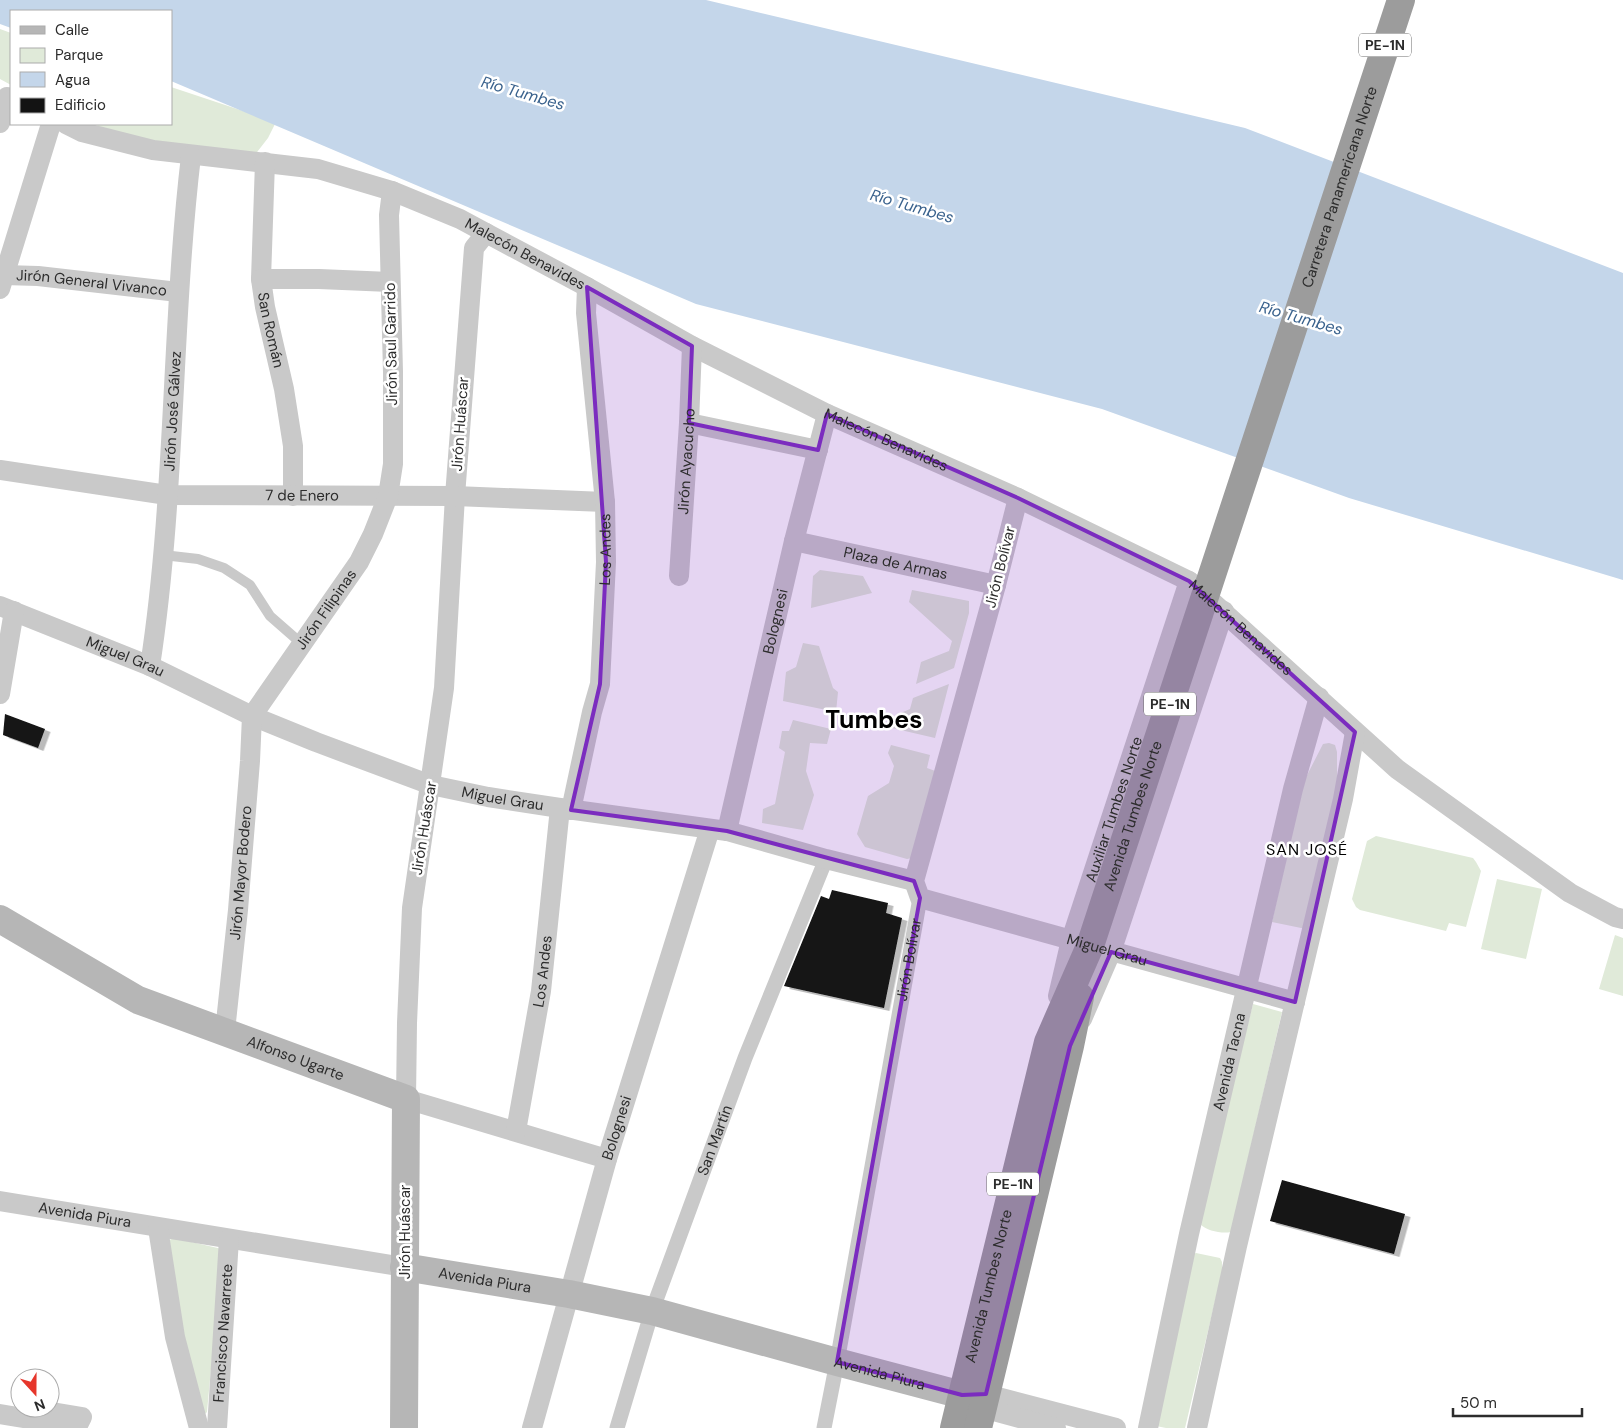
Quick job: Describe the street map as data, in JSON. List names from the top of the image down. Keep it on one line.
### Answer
{"streets":{"highway":["PE-1N","Carretera Panamericana Norte","Avenida Tumbes Norte"],"main road":["Jirón Huáscar","Alfonso Ugarte","Avenida Piura"],"street":["Malecón Benavides","Jirón General Vivanco","San Román","Jirón Saul Garrido","Jirón José Gálvez","Jirón Ayacucho","7 de Enero","Los Andes","Plaza de Armas","Jirón Bolívar","Jirón Filipinas","Bolognesi","Miguel Grau","Auxiliar Tumbes Norte","Jirón Mayor Bodero","Avenida Tacna","San Martín","Francisco Navarrete"]},"crossings":[["Carretera Panamericana Norte","Avenida Tumbes Norte"],["Malecón Benavides","San Román"],["Malecón Benavides","Jirón Saul Garrido"],["Malecón Benavides","Jirón José Gálvez"],["Malecón Benavides","Jirón Huáscar"],["Malecón Benavides","Jirón Ayacucho"],["Malecón Benavides","Los Andes"],["Malecón Benavides","Jirón Bolívar"],["Malecón Benavides","Bolognesi"],["Malecón Benavides","Auxiliar Tumbes Norte"],["Malecón Benavides","Avenida Tacna"],["Jirón General Vivanco","Jirón José Gálvez"],["San Román","7 de Enero"],["Jirón Saul Garrido","7 de Enero"],["Jirón Saul Garrido","Jirón Filipinas"],["Jirón José Gálvez","7 de Enero"],["Jirón José Gálvez","Miguel Grau"],["Jirón Huáscar","7 de Enero"],["Jirón Huáscar","Miguel Grau"],["Jirón Huáscar","Alfonso Ugarte"],["Jirón Huáscar","Avenida Piura"],["7 de Enero","Los Andes"],["7 de Enero","Jirón Filipinas"],["Los Andes","Miguel Grau"],["Los Andes","Alfonso Ugarte"],["Plaza de Armas","Jirón Bolívar"],["Plaza de Armas","Bolognesi"],["Jirón Bolívar","Miguel Grau"],["Jirón Bolívar","Avenida Piura"],["Jirón Filipinas","Miguel Grau"],["Jirón Filipinas","Jirón Mayor Bodero"],["Bolognesi","Miguel Grau"],["Bolognesi","Alfonso Ugarte"],["Bolognesi","Avenida Piura"],["Miguel Grau","Auxiliar Tumbes Norte"],["Miguel Grau","Avenida Tumbes Norte"],["Miguel Grau","Jirón Mayor Bodero"],["Miguel Grau","Avenida Tacna"],["Miguel Grau","San Martín"],["Auxiliar Tumbes Norte","Avenida Tumbes Norte"],["Avenida Tumbes Norte","Avenida Piura"],["Jirón Mayor Bodero","Alfonso Ugarte"],["San Martín","Avenida Piura"],["Avenida Piura","Francisco Navarrete"]],"districts":["Tumbes","SAN JOSÉ"],"water":["Río Tumbes"],"legend":["Calle","Parque","Agua","Edificio"],"scale_bar":"50 m","north":"bottom"}
